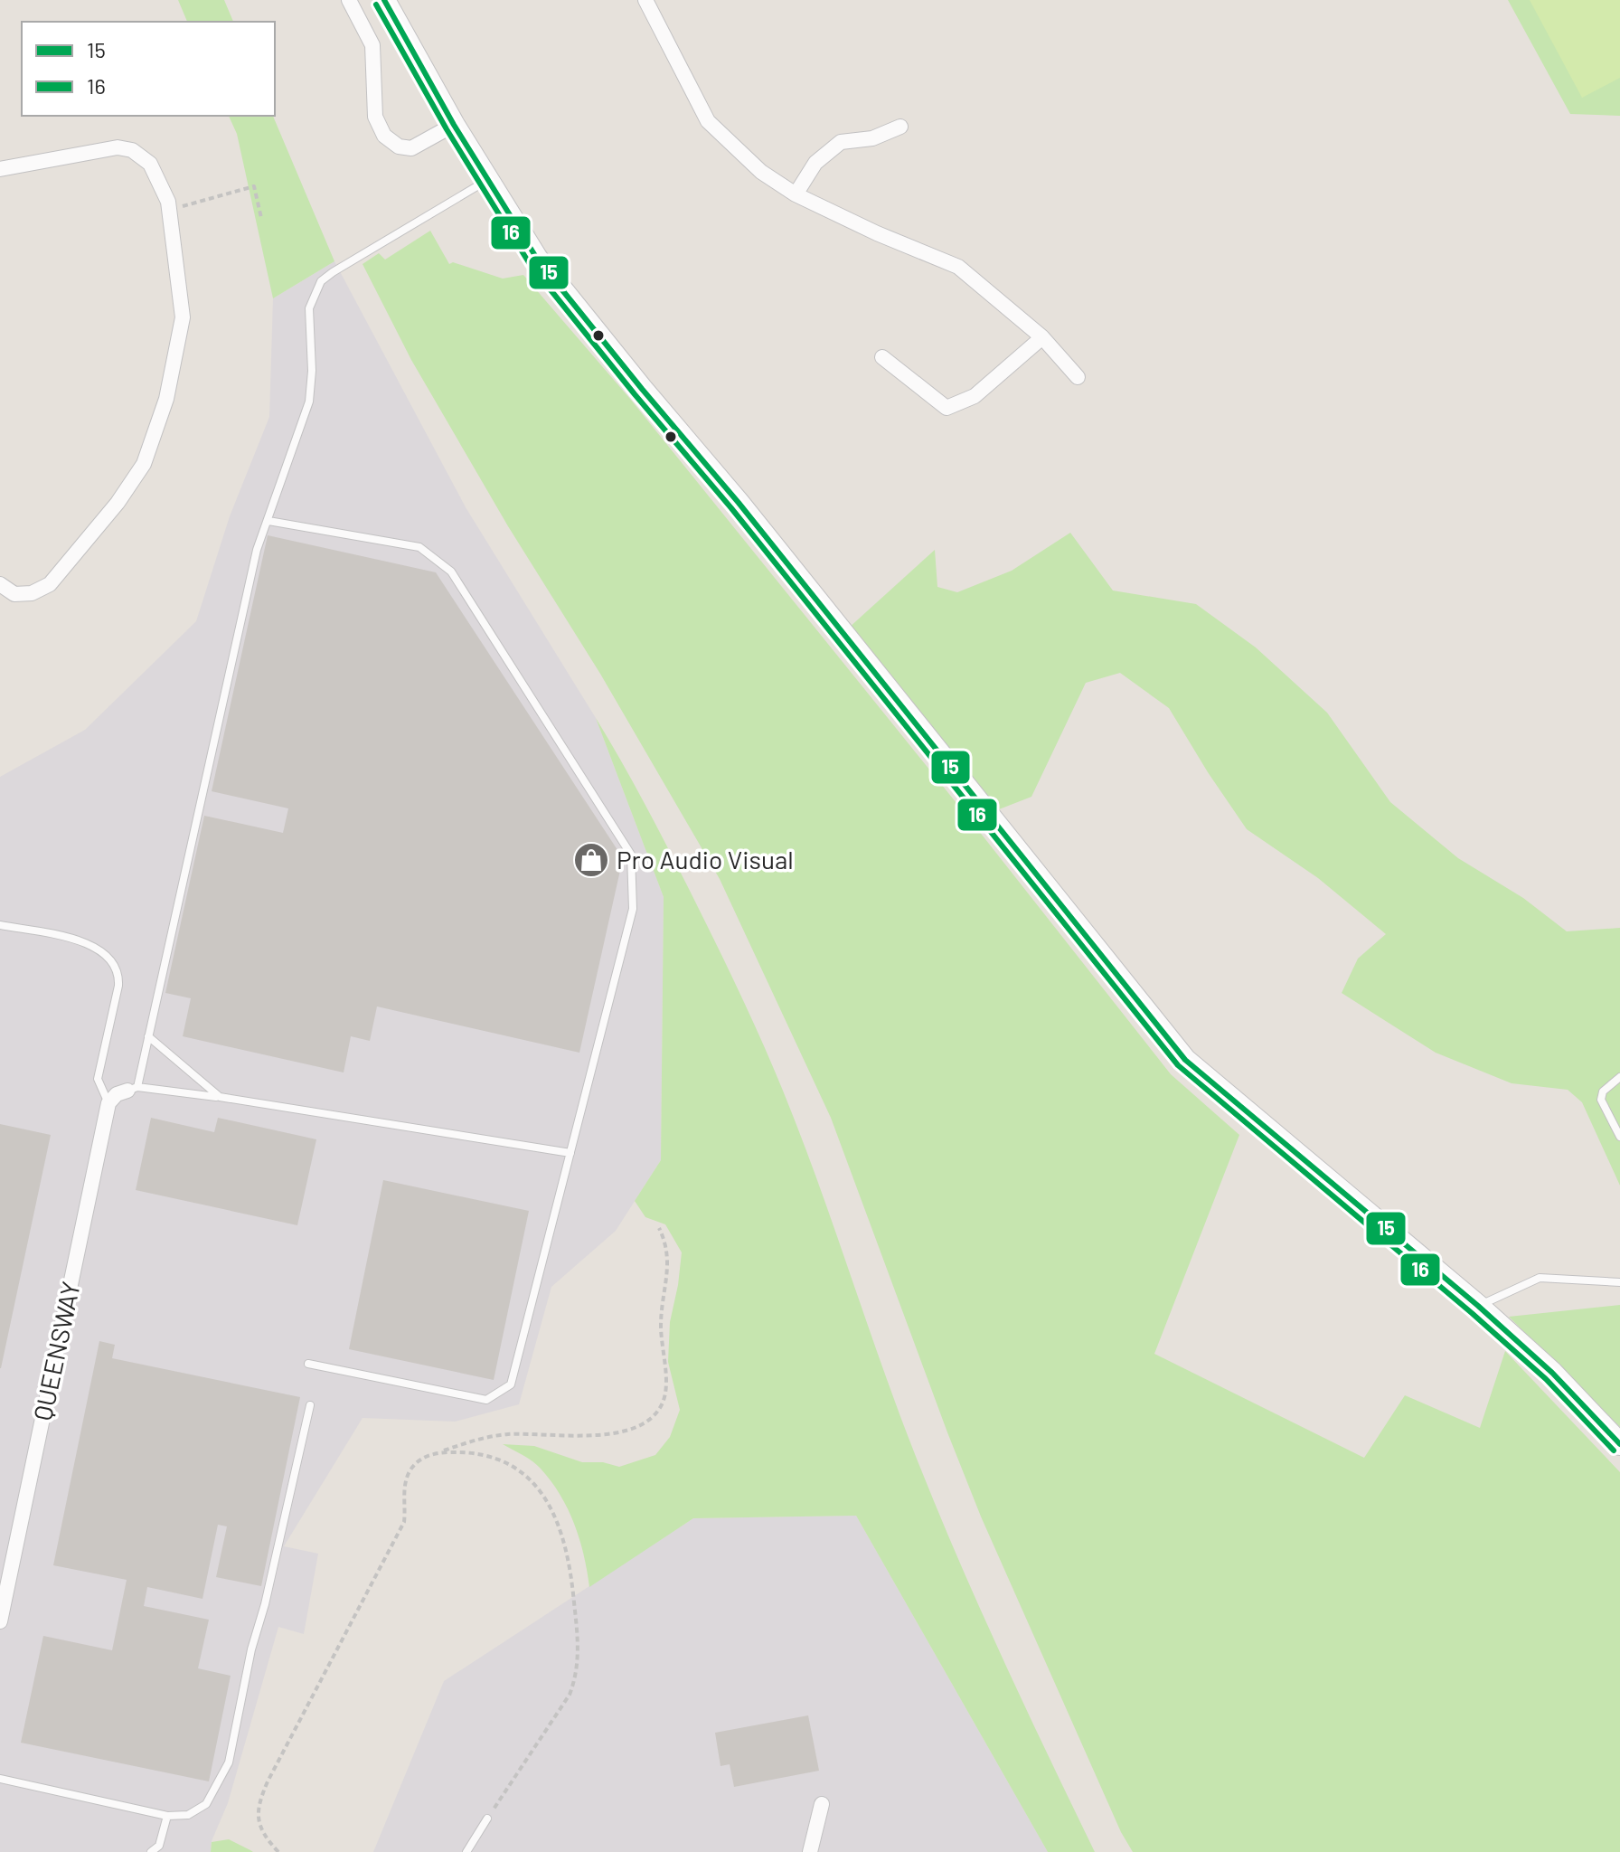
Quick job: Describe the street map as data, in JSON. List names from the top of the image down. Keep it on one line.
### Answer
{"streets":{"street":["QUEENSWAY"]},"places":{"shop":["Pro Audio Visual"]},"lines":["transit line 15","transit line 16"],"legend":["15","16"]}
